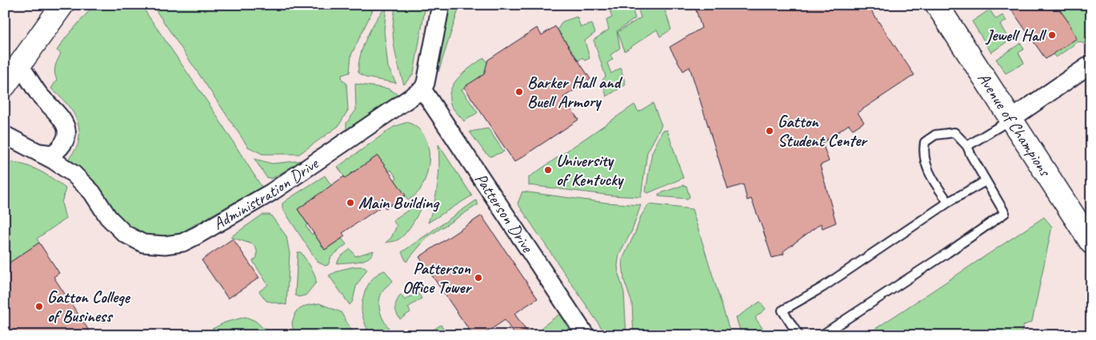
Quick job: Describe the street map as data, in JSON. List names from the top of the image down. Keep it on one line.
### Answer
{"streets":{"main road":["Avenue of Champions"],"street":["Administration Drive","Patterson Drive"]},"crossings":[["Administration Drive","Patterson Drive"]],"places":["Jewell Hall","Barker Hall and Buell Armory","Gatton Student Center","University of Kentucky","Main Building","Patterson Office Tower","Gatton College of Business"]}
